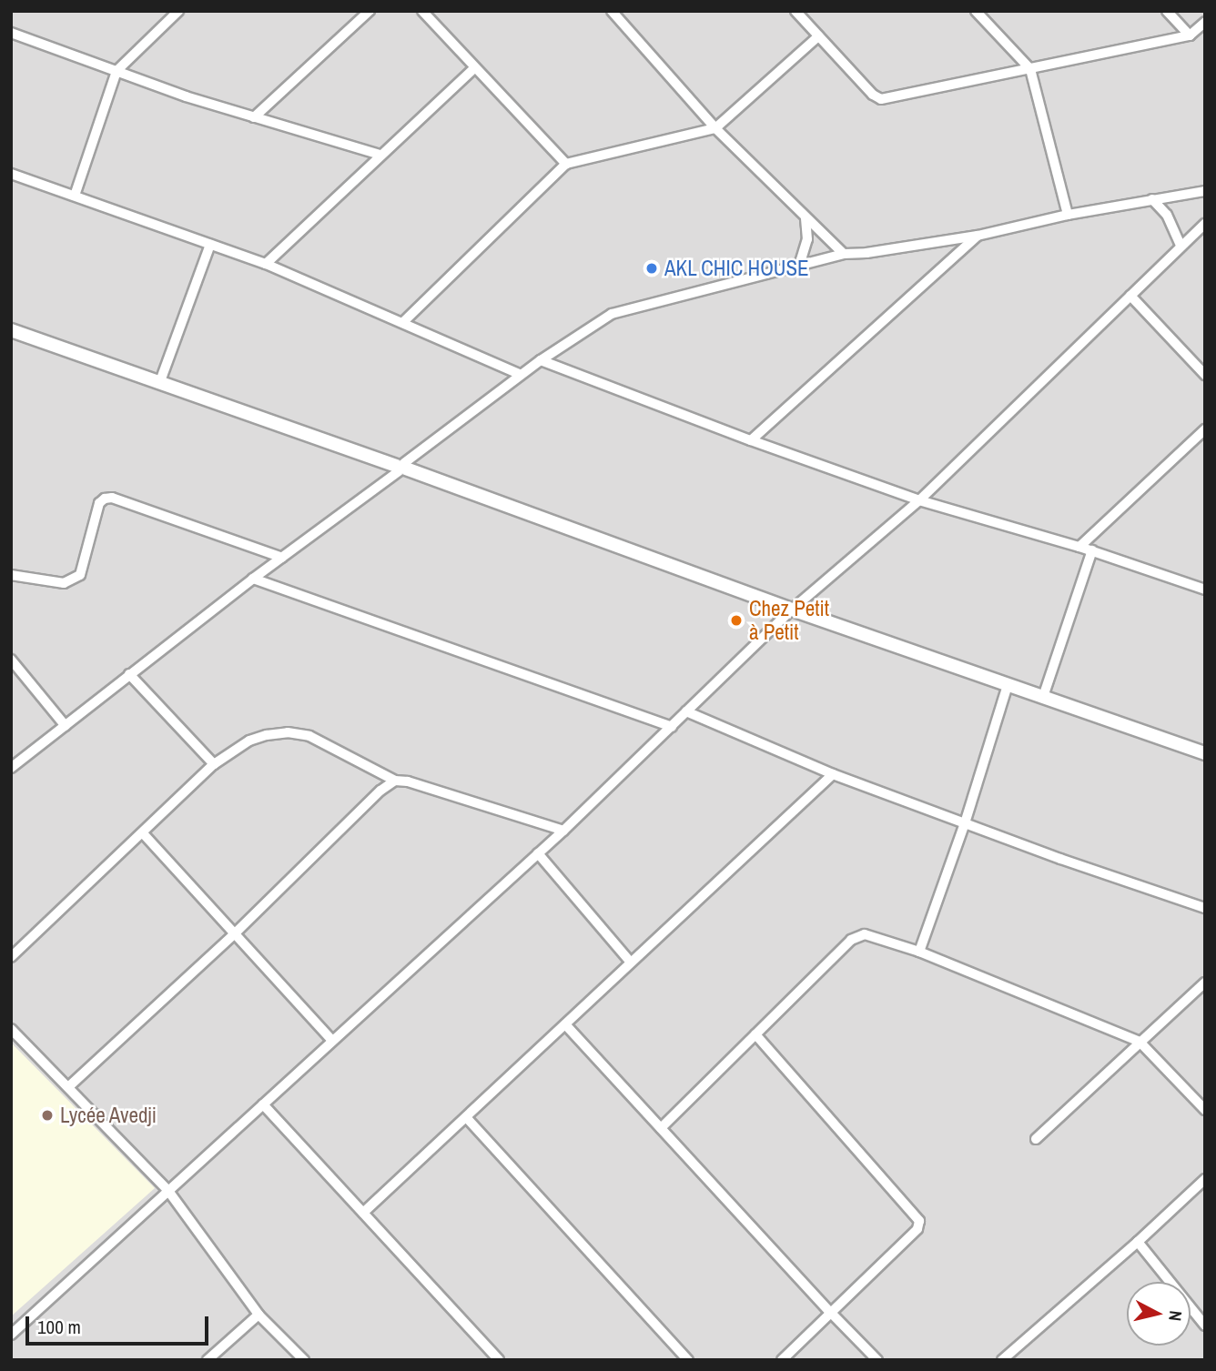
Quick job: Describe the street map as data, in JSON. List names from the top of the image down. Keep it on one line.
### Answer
{"places":["AKL CHIC HOUSE","Chez Petit à Petit","Lycée Avedji"],"scale_bar":"100 m","north":"right"}
